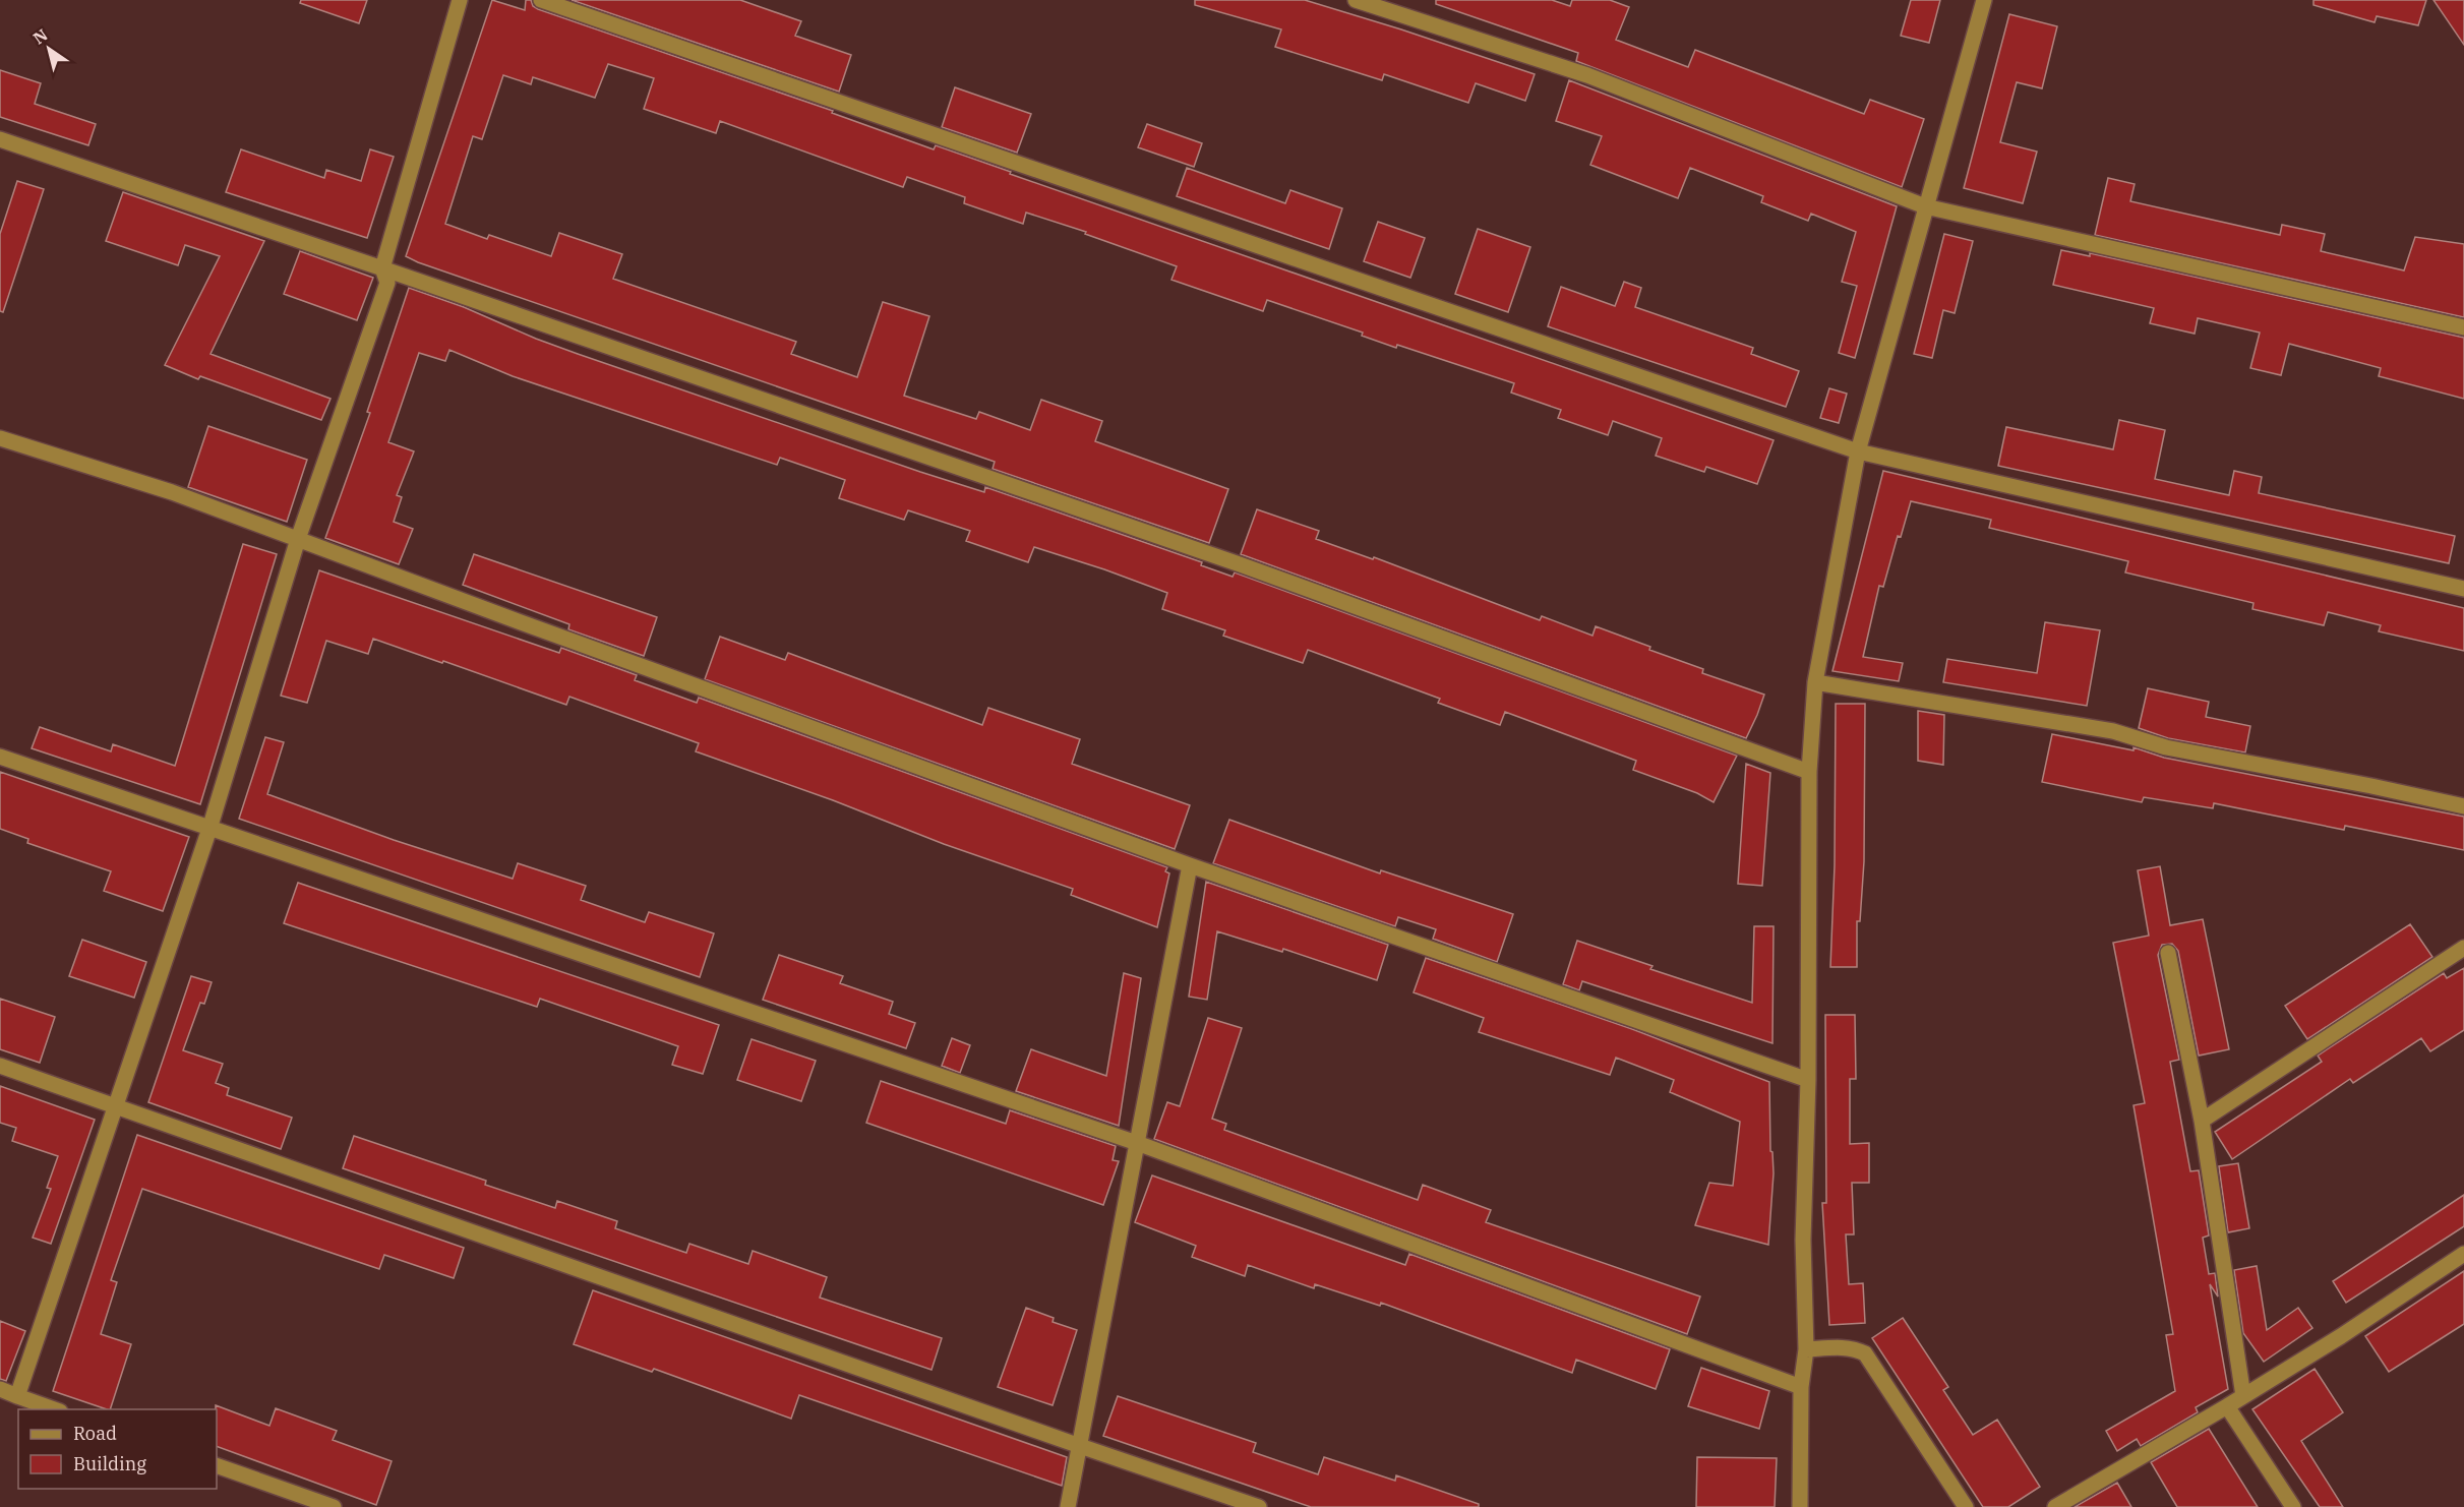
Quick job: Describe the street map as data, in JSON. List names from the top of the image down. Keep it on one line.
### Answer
{"legend":["Road","Building"],"north":"top left"}
